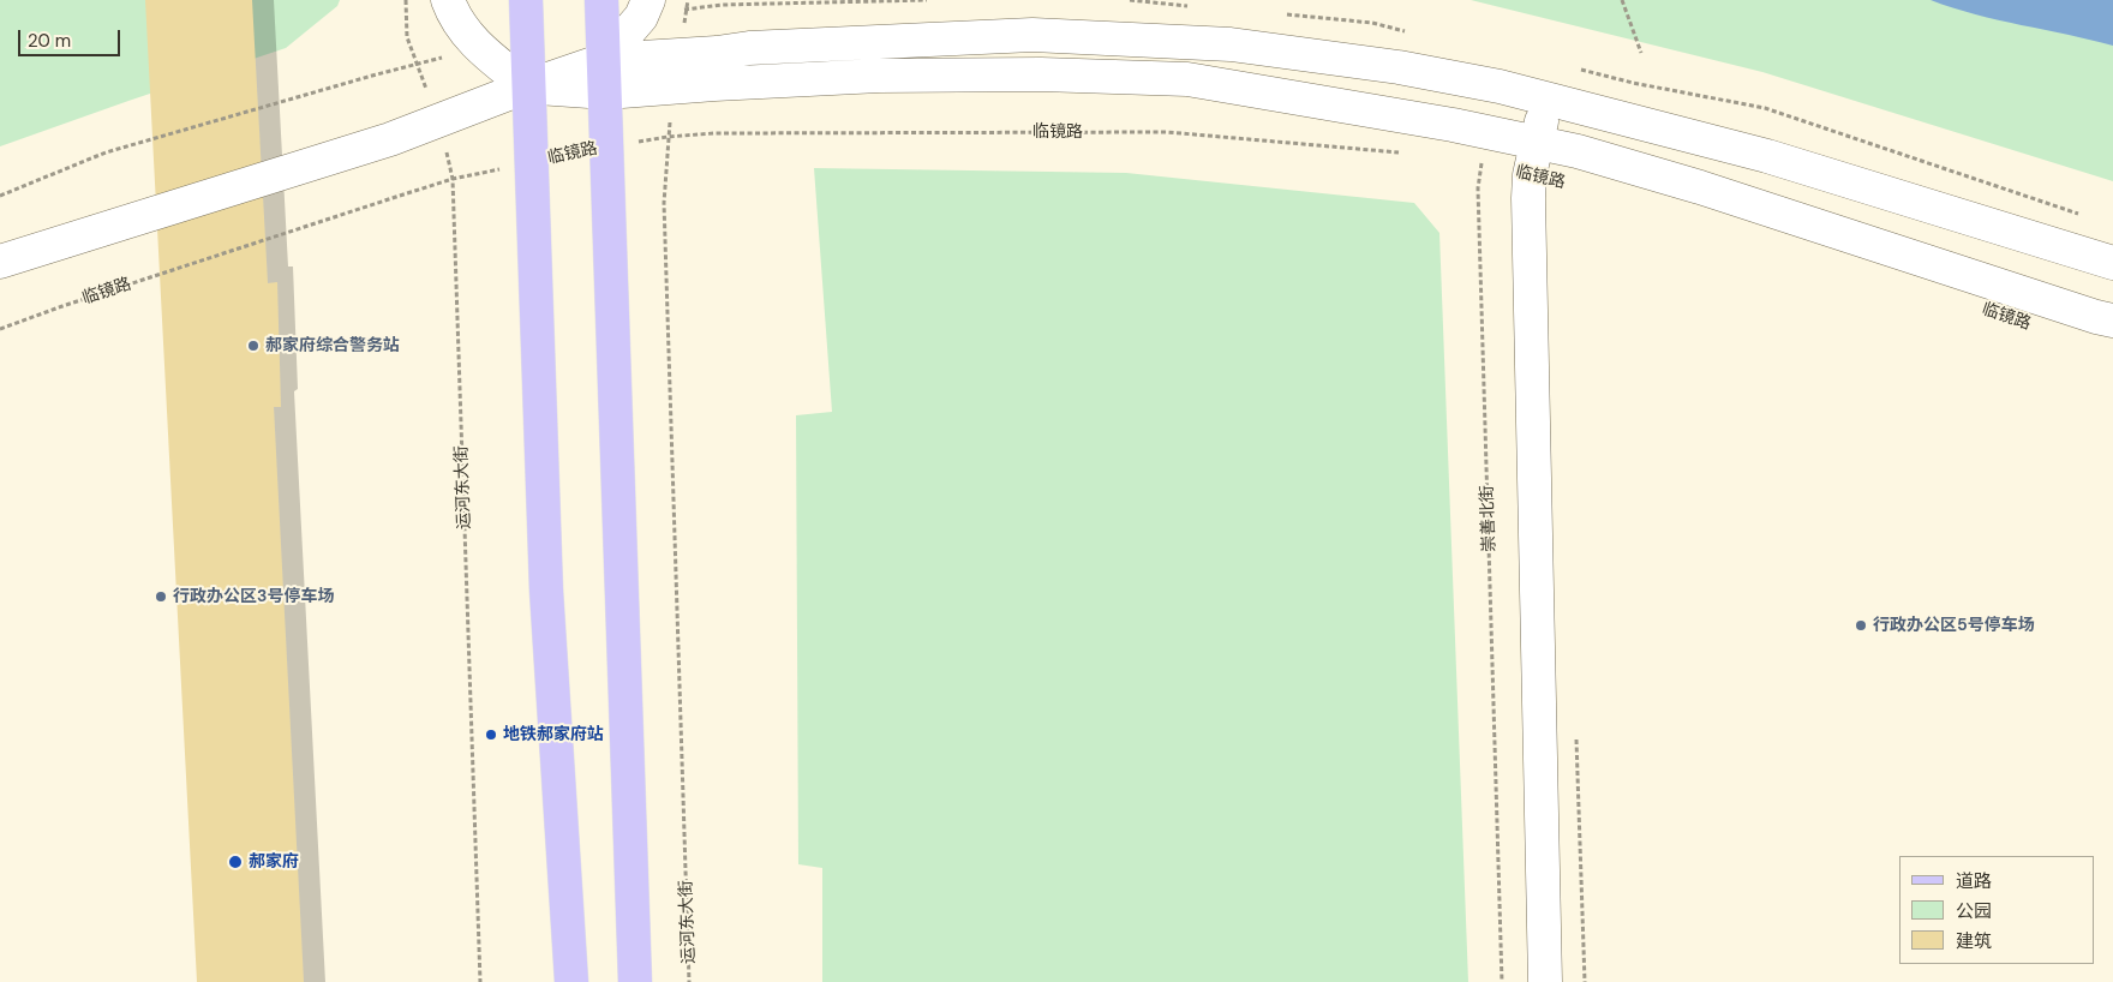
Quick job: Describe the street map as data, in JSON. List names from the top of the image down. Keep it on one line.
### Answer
{"streets":{"street":["临镜路"],"path":["运河东大街","崇善北街"]},"crossings":[["临镜路","运河东大街"],["临镜路","崇善北街"]],"places":["郝家府综合警务站","行政办公区3号停车场","行政办公区5号停车场","地铁郝家府站","郝家府"],"legend":["道路","公园","建筑"],"scale_bar":"20 m"}
